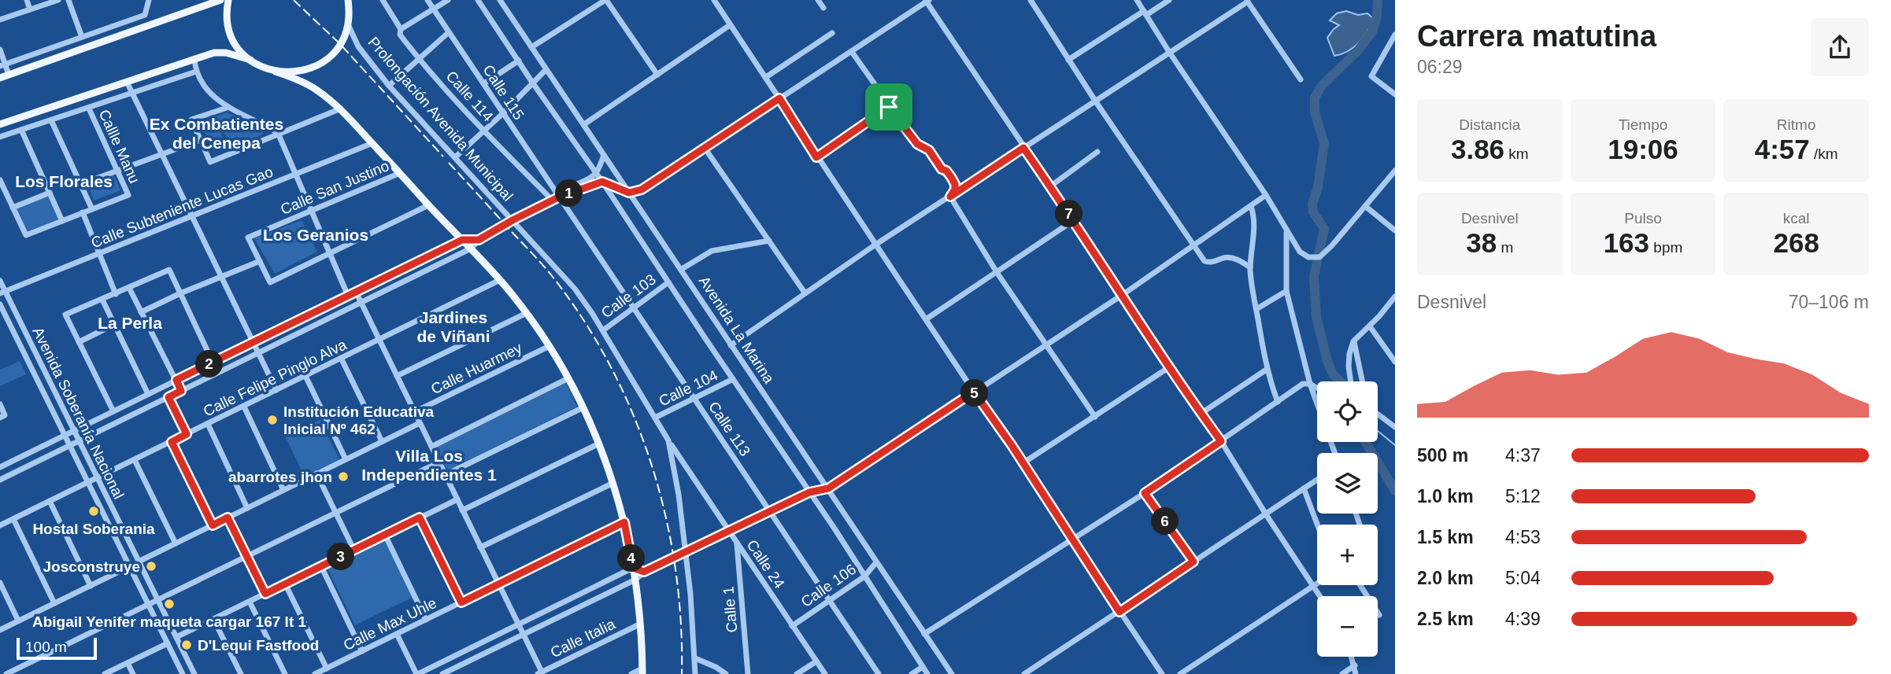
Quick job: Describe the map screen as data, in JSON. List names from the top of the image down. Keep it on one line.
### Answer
{"streets":{"main road":["Prolongación Avenida Municipal"],"street":["Calle 115","Calle 114","Callle Manu","Calle San Justino","Calle Subteniente Lucas Gao","Calle 103","Avenida La Marina","Calle Huarmey","Calle Felipe Pinglo Alva","Calle 104","Avenida Soberanía Nacional","Calle 113","Calle 24","Calle 106","Calle 1","Calle Max Uhle","Calle Italia"]},"crossings":[["Calle 115","Calle 114"],["Calle 115","Calle 113"],["Calle 114","Calle 113"],["Prolongación Avenida Municipal","Calle San Justino"],["Prolongación Avenida Municipal","Calle Subteniente Lucas Gao"],["Prolongación Avenida Municipal","Calle 103"],["Prolongación Avenida Municipal","Calle Huarmey"],["Prolongación Avenida Municipal","Calle Felipe Pinglo Alva"],["Prolongación Avenida Municipal","Calle 104"],["Prolongación Avenida Municipal","Calle 24"],["Prolongación Avenida Municipal","Calle Max Uhle"],["Prolongación Avenida Municipal","Calle Italia"],["Calle Subteniente Lucas Gao","Avenida Soberanía Nacional"],["Calle 103","Avenida La Marina"],["Calle 103","Calle 113"],["Avenida La Marina","Calle 104"],["Avenida La Marina","Calle 106"],["Calle Felipe Pinglo Alva","Avenida Soberanía Nacional"],["Calle 104","Calle 113"],["Calle 113","Calle 106"],["Calle 24","Calle 106"],["Calle 24","Calle 1"]],"districts":["Ex Combatientes del Cenepa","Los Florales","Los Geranios","Jardines de Viñani","La Perla","Villa Los Independientes 1"],"places":["Institución Educativa Inicial Nº 462","abarrotes jhon","Hostal Soberania","Josconstruye","Abigail Yenifer maqueta cargar 167 lt 1","D'Lequi Fastfood"],"scale_bar":"100 m","page":{"heading":["Carrera matutina","06:29"],"stats":[["Distancia","3.86 km"],["Tiempo","19:06"],["Ritmo","4:57 /km"],["Desnivel","38 m"],["Pulso","163 bpm"],["kcal","268"]],"pins":["1","7","2","5","6","3","4"],"chart":["Desnivel","70–106 m"],"map_buttons":["+","−"],"list":[{"name":"500 m","note":"4:37"},{"name":"1.0 km","note":"5:12"},{"name":"1.5 km","note":"4:53"},{"name":"2.0 km","note":"5:04"},{"name":"2.5 km","note":"4:39"}],"scale":"100 m"}}
